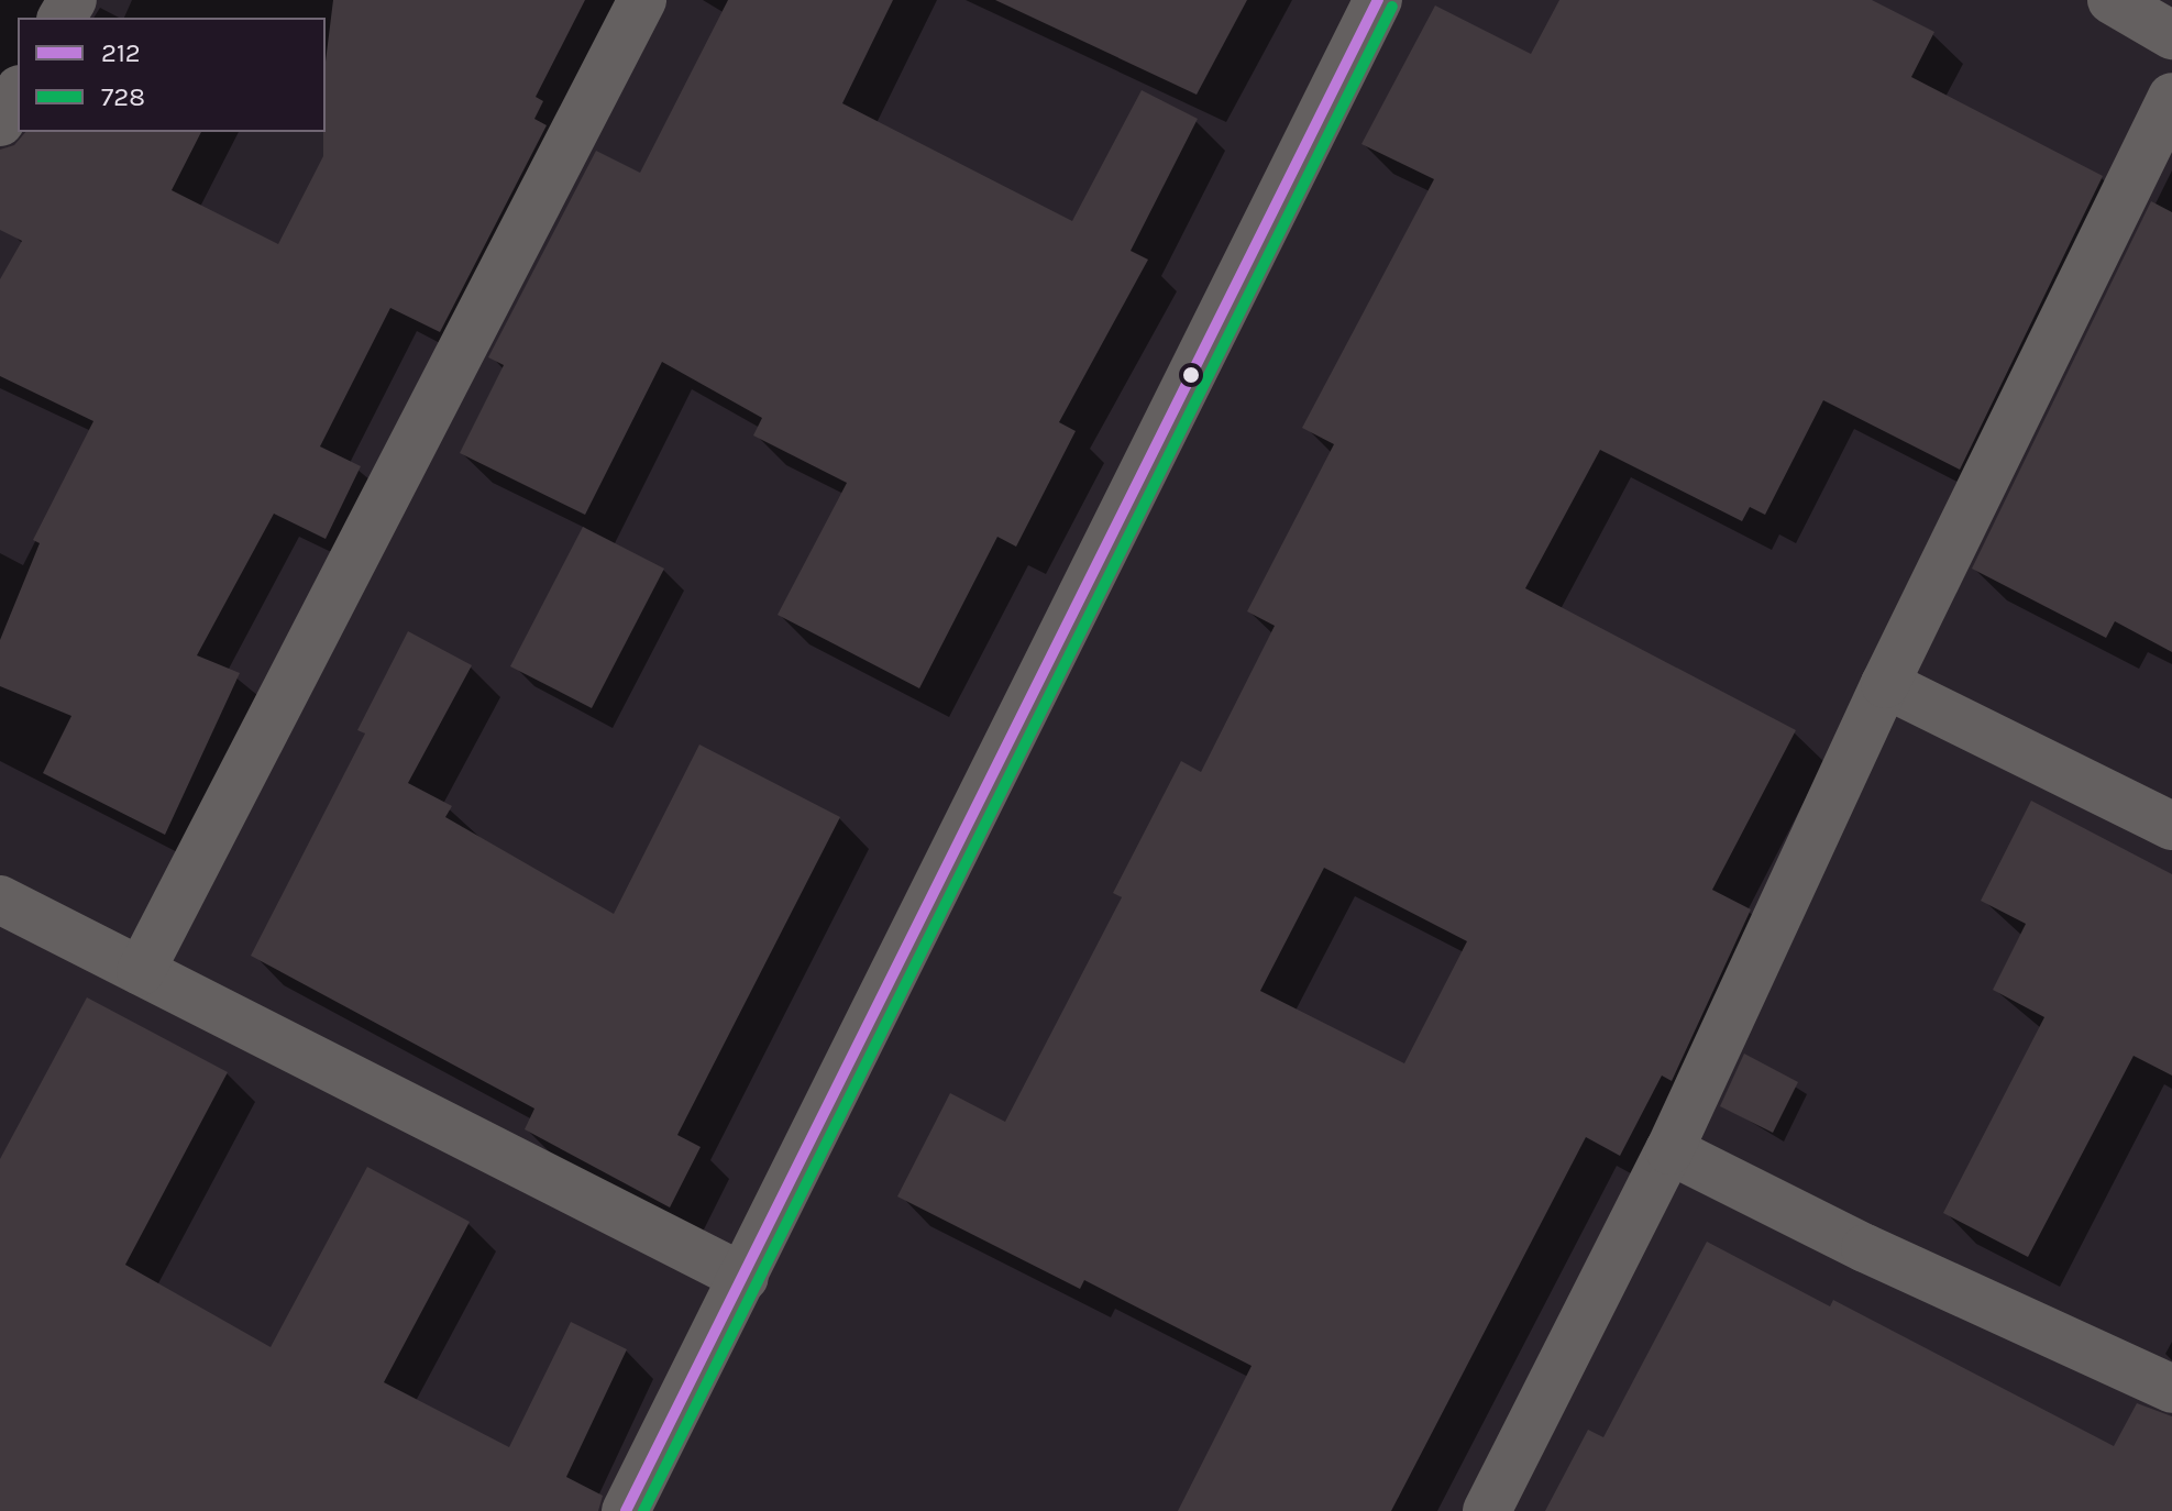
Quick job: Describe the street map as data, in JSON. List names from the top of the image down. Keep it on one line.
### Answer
{"lines":["transit line 212","transit line 728"],"legend":["212","728"]}
